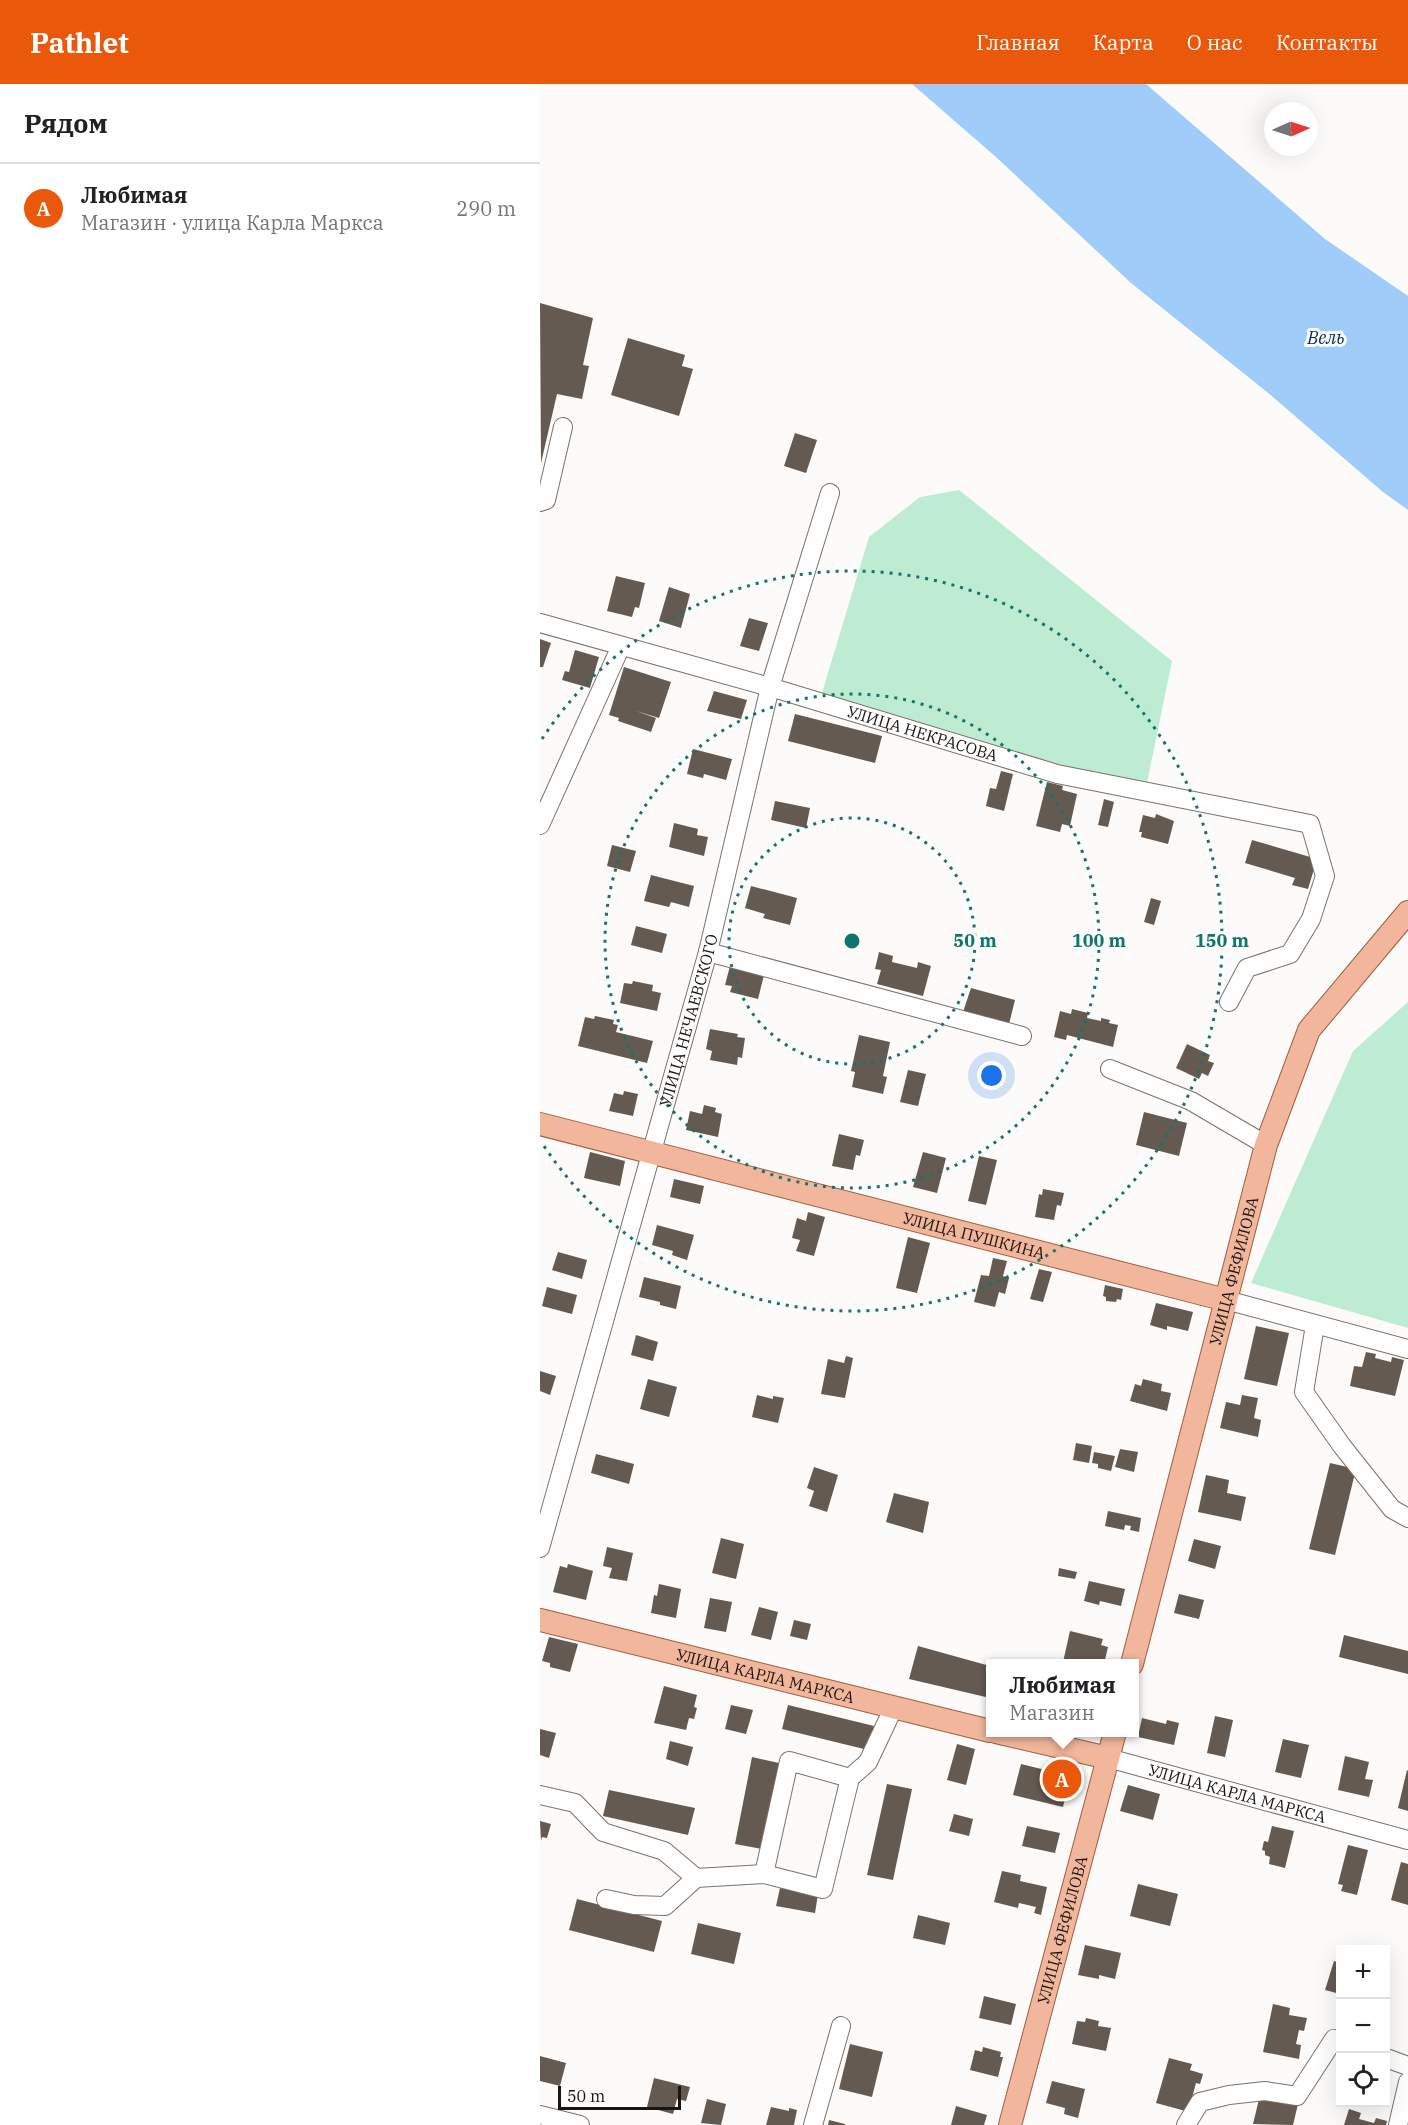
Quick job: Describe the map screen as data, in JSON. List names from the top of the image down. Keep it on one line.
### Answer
{"streets":{"main road":["УЛИЦА ПУШКИНА","УЛИЦА ФЕФИЛОВА","УЛИЦА КАРЛА МАРКСА"],"street":["УЛИЦА НЕКРАСОВА","УЛИЦА НЕЧАЕВСКОГО"]},"crossings":[["УЛИЦА НЕКРАСОВА","УЛИЦА НЕЧАЕВСКОГО"],["УЛИЦА НЕЧАЕВСКОГО","УЛИЦА ПУШКИНА"],["УЛИЦА ПУШКИНА","УЛИЦА ФЕФИЛОВА"],["УЛИЦА ФЕФИЛОВА","УЛИЦА КАРЛА МАРКСА"]],"water":["Вель"],"scale_bar":"50 m","north":"right","page":{"header":"Pathlet","nav":["Главная","Карта","О нас","Контакты"],"heading":"Рядом","list":[{"mark":"A","name":"Любимая","note":"Магазин · улица Карла Маркса","value":"290 m"}],"popup":["Любимая","Магазин"],"pins":"A","map_buttons":["+","−"],"scale":"50 m"},"rings":["50 m","100 m","150 m"]}
